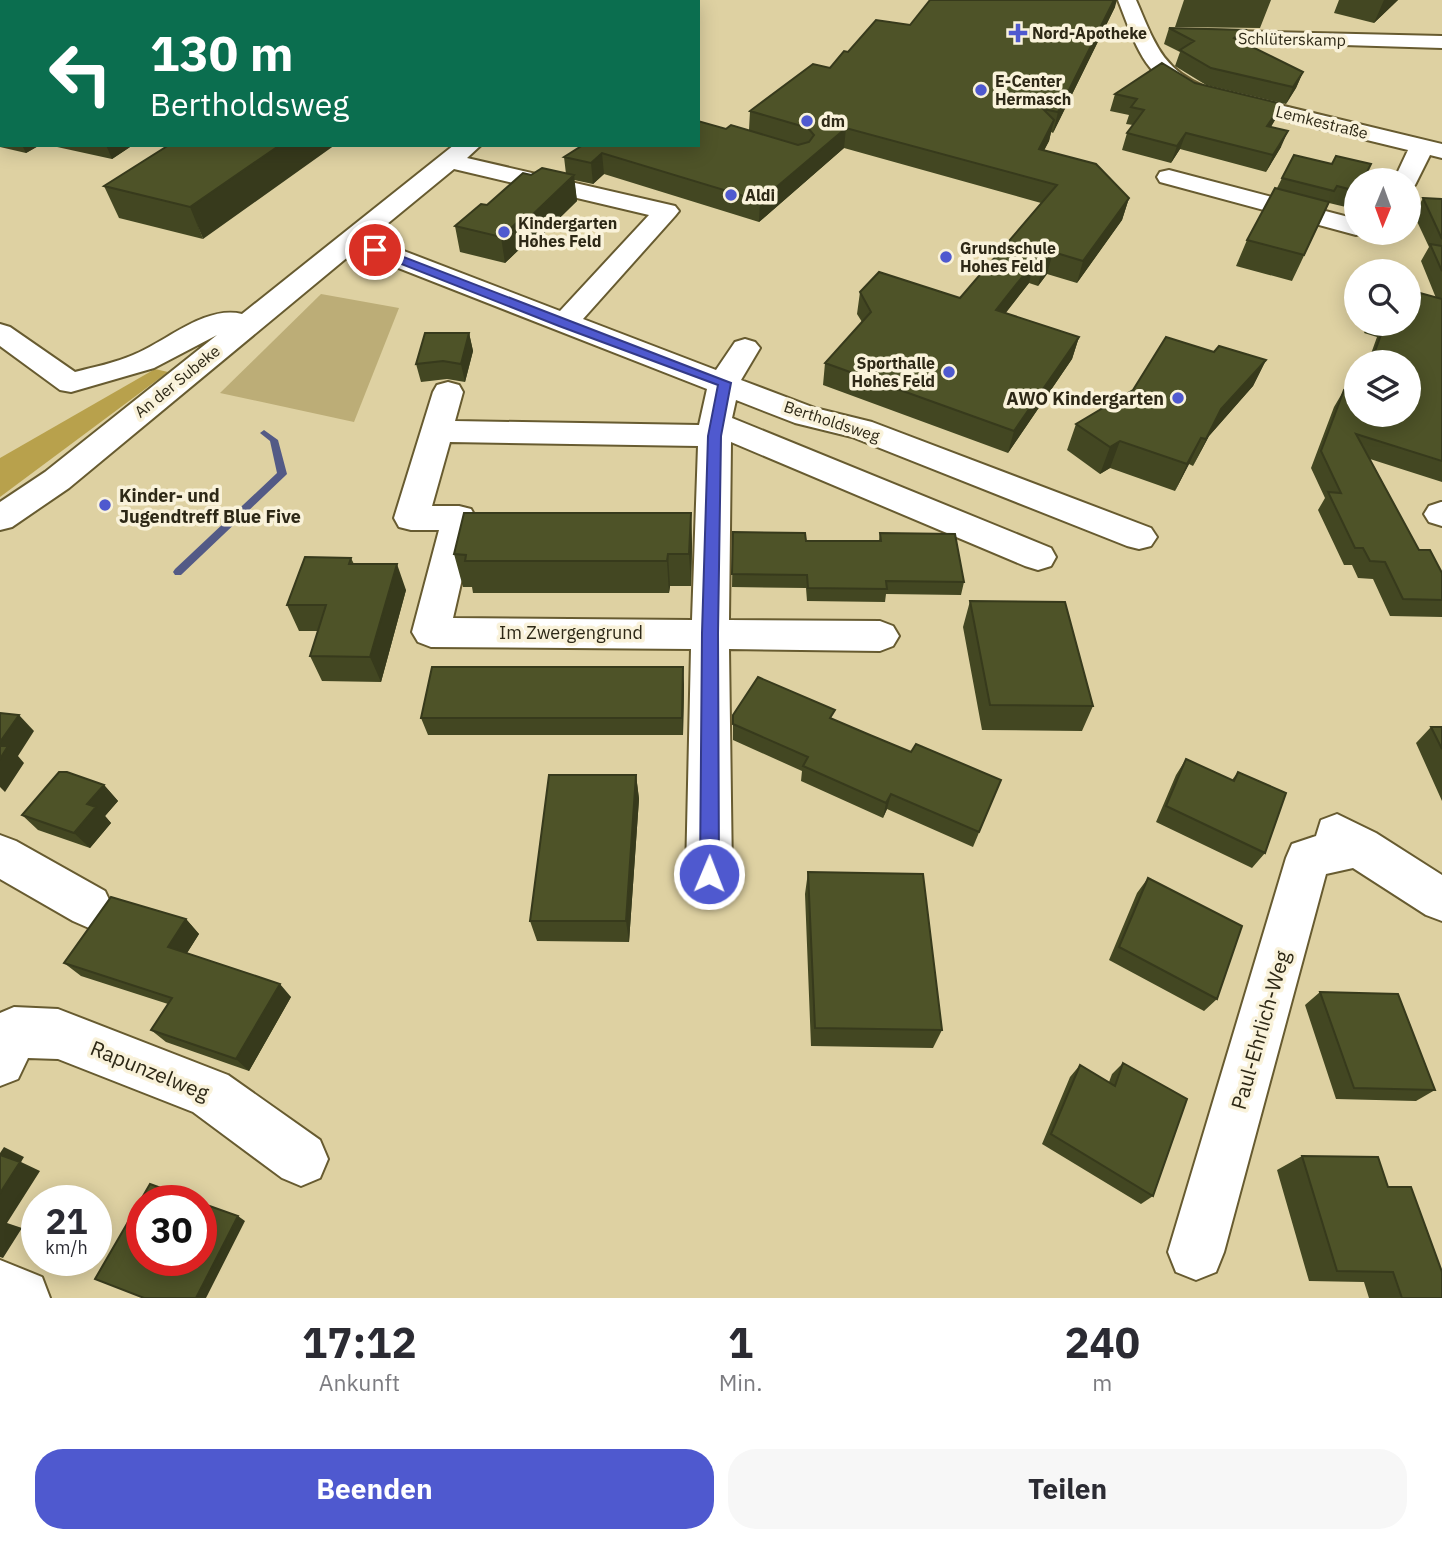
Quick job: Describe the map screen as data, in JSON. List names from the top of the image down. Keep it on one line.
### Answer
{"streets":{"street":["Schlüterskamp","Lemkestraße","An der Subeke","Bertholdsweg","Im Zwergengrund","Paul-Ehrlich-Weg","Rapunzelweg"]},"crossings":[["Schlüterskamp","Lemkestraße"],["An der Subeke","Bertholdsweg"]],"places":{"health":["Nord-Apotheke"],"other":["E-Center Hermasch","dm","Aldi","Kindergarten Hohes Feld","Grundschule Hohes Feld","Sporthalle Hohes Feld","AWO Kindergarten","Kinder- und Jugendtreff Blue Five"]},"north":"bottom","page":{"turn":["130 m","Bertholdsweg"],"speed":"21 km/h","limit":"30","eta":["17:12","Ankunft","1","Min.","240","m"],"buttons":["Beenden","Teilen"]}}
